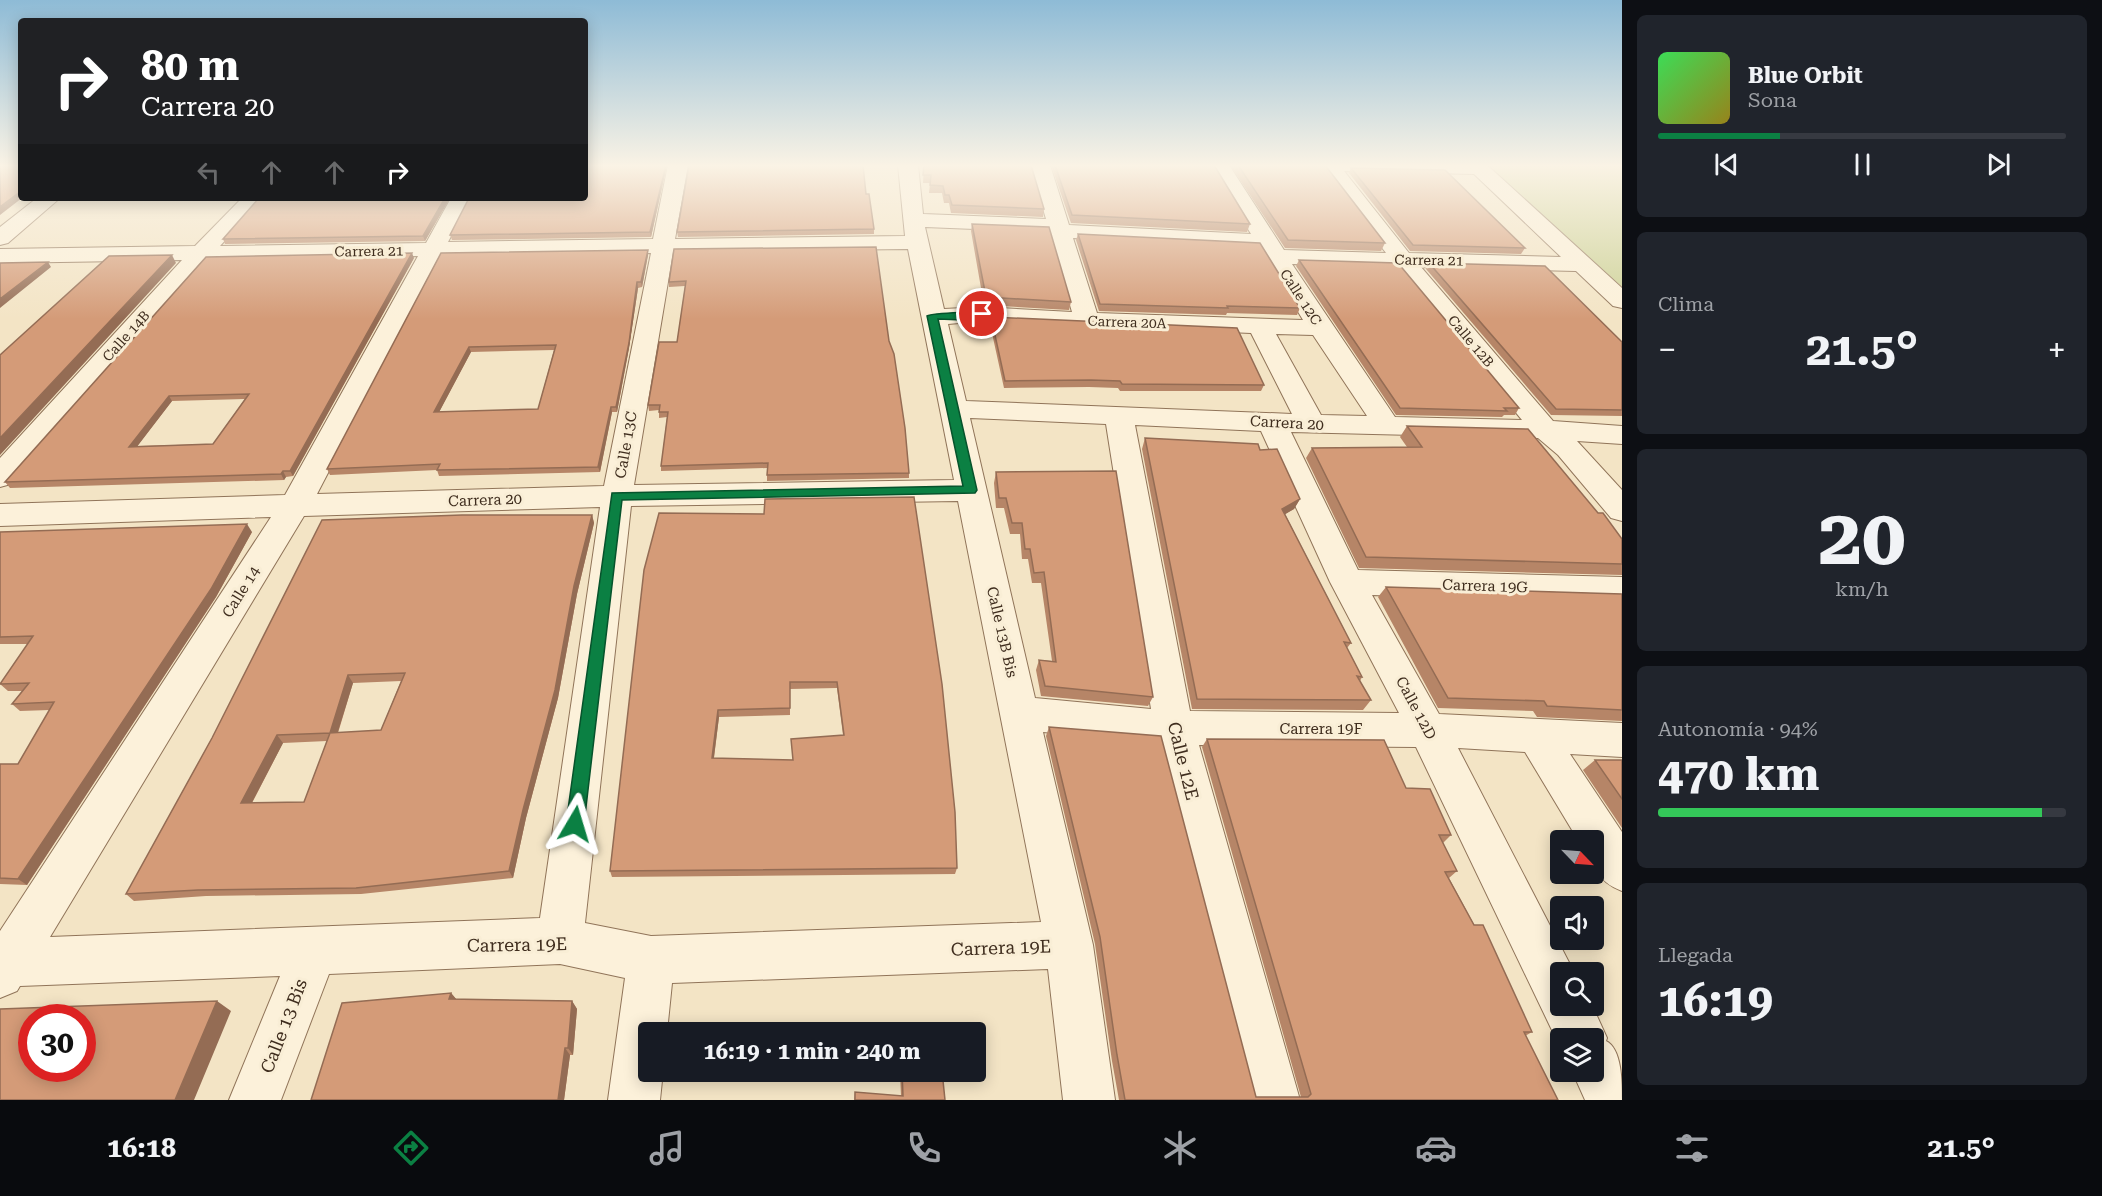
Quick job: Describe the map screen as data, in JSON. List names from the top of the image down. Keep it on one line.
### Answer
{"streets":{"street":["Carrera 21","Calle 12C","Carrera 20A","Calle 14B","Calle 12B","Carrera 20","Calle 13C","Carrera 19G","Calle 14","Calle 13B Bis","Calle 12D","Carrera 19F","Calle 12E","Carrera 19E","Calle 13 Bis"]},"crossings":[["Carrera 21","Calle 12C"],["Carrera 21","Calle 14B"],["Carrera 21","Calle 12B"],["Carrera 21","Calle 13C"],["Carrera 21","Calle 14"],["Carrera 21","Calle 13B Bis"],["Calle 12C","Carrera 20A"],["Calle 12C","Carrera 20"],["Carrera 20A","Calle 13B Bis"],["Calle 12B","Carrera 20"],["Carrera 20","Calle 13C"],["Carrera 20","Calle 14"],["Carrera 20","Calle 13B Bis"],["Carrera 20","Calle 12D"],["Carrera 20","Calle 12E"],["Calle 13C","Carrera 19E"],["Carrera 19G","Calle 12D"],["Calle 14","Carrera 19E"],["Calle 13B Bis","Carrera 19F"],["Calle 13B Bis","Carrera 19E"],["Calle 12D","Carrera 19F"],["Carrera 19F","Calle 12E"],["Carrera 19E","Calle 13 Bis"]],"north":"bottom right","page":{"turn":["80 m","Carrera 20"],"song":["Blue Orbit","Sona"],"tile":["Clima",["20","km/h"],["Autonomía · 94%","470 km"],["Llegada","16:19"]],"heat":["−","21.5°","+"],"limit":"30","trip":"16:19 · 1 min · 240 m","tabs":["16:18","21.5°"]}}
